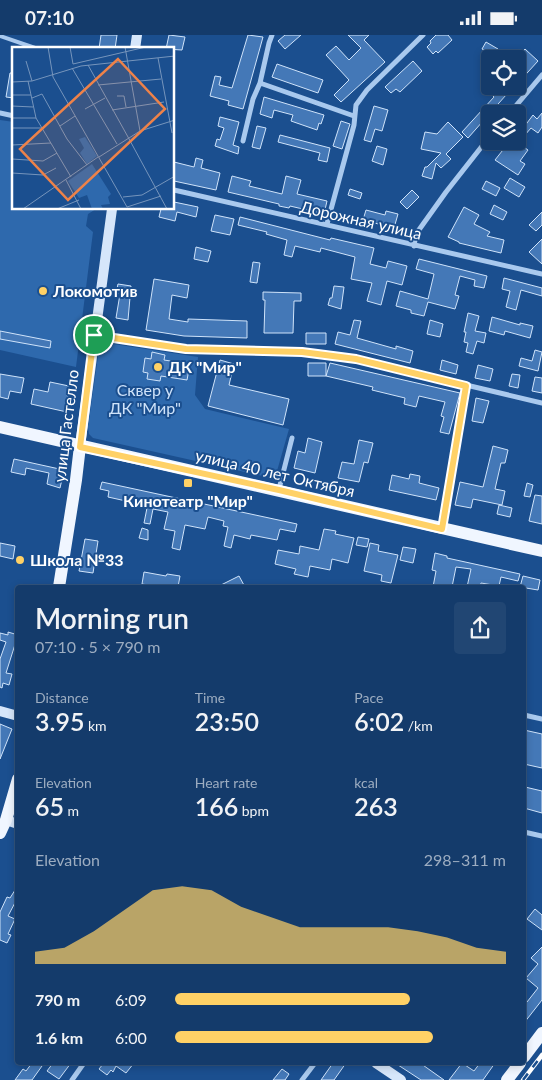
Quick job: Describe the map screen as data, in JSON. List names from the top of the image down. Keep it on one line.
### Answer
{"streets":{"main road":["улица Гастелло","улица 40 лет Октября"],"street":["Дорожная улица"]},"crossings":[["улица Гастелло","улица 40 лет Октября"]],"parks":["Сквер у ДК \"Мир\""],"places":{"other":["Локомотив","ДК \"Мир\"","Школа №33"],"transit":["Кинотеатр \"Мир\""]},"page":{"status":"07:10","heading":["Morning run","07:10 · 5 × 790 m"],"stats":[["Distance","3.95 km"],["Time","23:50"],["Pace","6:02 /km"],["Elevation","65 m"],["Heart rate","166 bpm"],["kcal","263"]],"chart":["Elevation","298–311 m"],"list":[{"name":"790 m","note":"6:09"},{"name":"1.6 km","note":"6:00"}]}}
